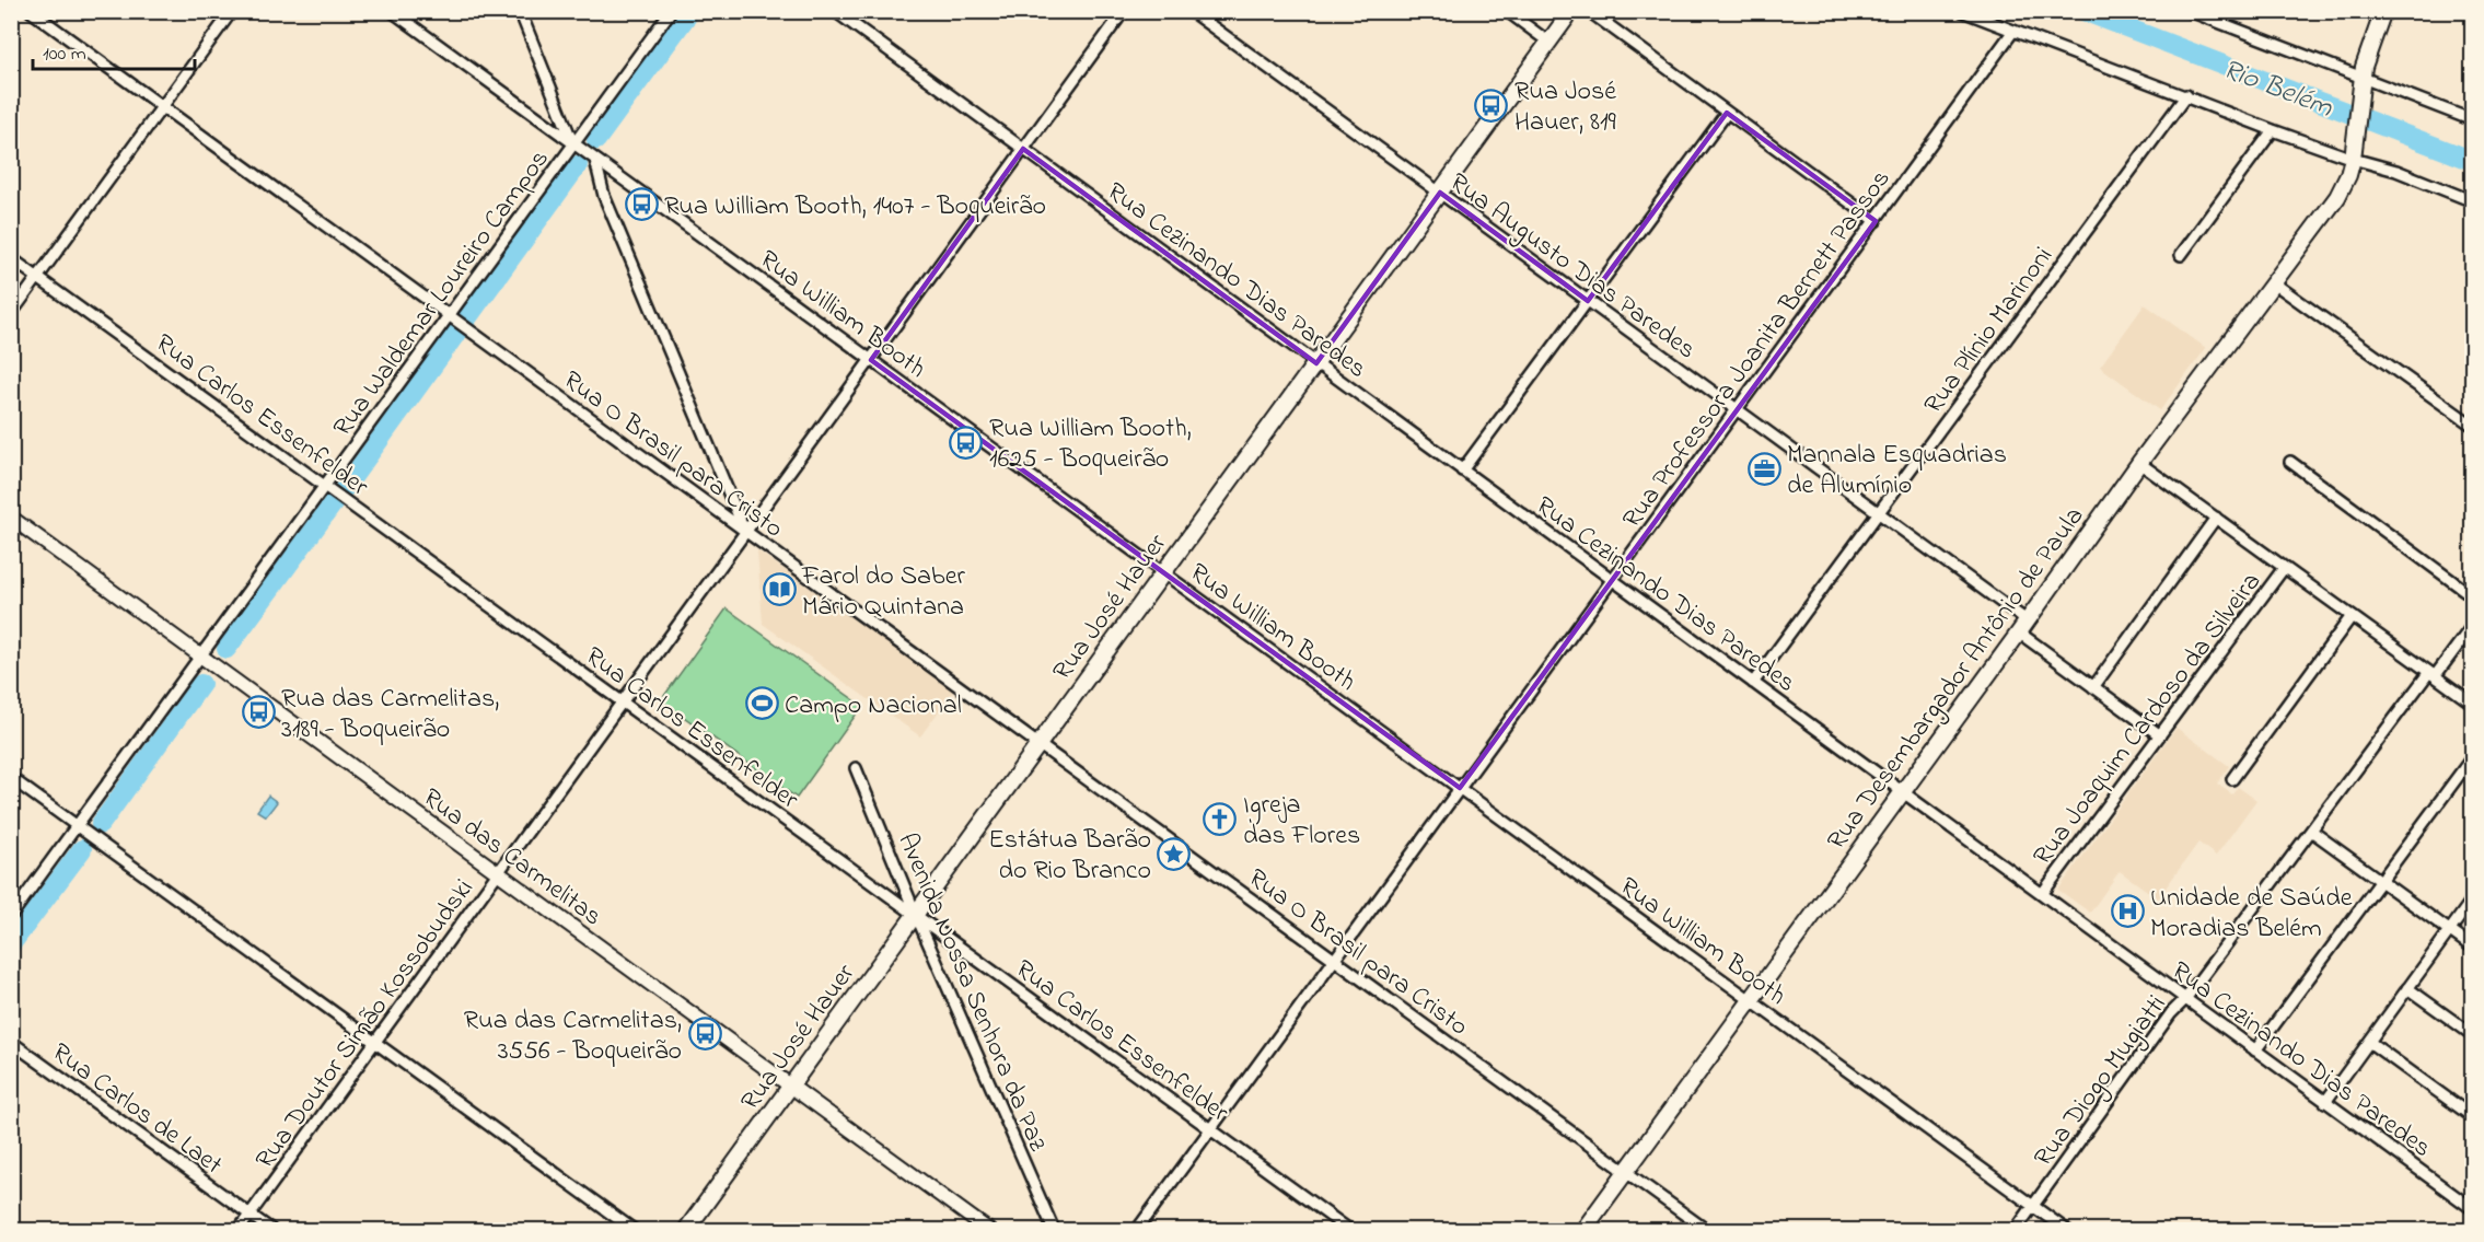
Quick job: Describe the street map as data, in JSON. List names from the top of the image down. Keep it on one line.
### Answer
{"streets":{"main road":["Rua José Hauer","Rua Desembargador Antônio de Paula"],"street":["Rua Augusto Dias Paredes","Rua Cezinando Dias Paredes","Rua Waldemar Loureiro Campos","Rua William Booth","Rua Plínio Marinoni","Rua Professora Joanita Bernett Passos","Rua Carlos Essenfelder","Rua O Brasil para Cristo","Rua Joaquim Cardoso da Silveira","Rua das Carmelitas","Avenida Nossa Senhora da Paz","Rua Doutor Simão Kossobudski","Rua Diogo Mugiatti","Rua Carlos de Laet"]},"crossings":[["Rua Augusto Dias Paredes","Rua Plínio Marinoni"],["Rua Augusto Dias Paredes","Rua Professora Joanita Bernett Passos"],["Rua Augusto Dias Paredes","Rua José Hauer"],["Rua Augusto Dias Paredes","Rua Desembargador Antônio de Paula"],["Rua Augusto Dias Paredes","Rua Joaquim Cardoso da Silveira"],["Rua Cezinando Dias Paredes","Rua Plínio Marinoni"],["Rua Cezinando Dias Paredes","Rua Professora Joanita Bernett Passos"],["Rua Cezinando Dias Paredes","Rua José Hauer"],["Rua Cezinando Dias Paredes","Rua Desembargador Antônio de Paula"],["Rua Cezinando Dias Paredes","Rua Joaquim Cardoso da Silveira"],["Rua Cezinando Dias Paredes","Rua Doutor Simão Kossobudski"],["Rua Cezinando Dias Paredes","Rua Diogo Mugiatti"],["Rua Waldemar Loureiro Campos","Rua William Booth"],["Rua Waldemar Loureiro Campos","Rua Carlos Essenfelder"],["Rua Waldemar Loureiro Campos","Rua O Brasil para Cristo"],["Rua Waldemar Loureiro Campos","Rua das Carmelitas"],["Rua William Booth","Rua Professora Joanita Bernett Passos"],["Rua William Booth","Rua José Hauer"],["Rua William Booth","Rua Desembargador Antônio de Paula"],["Rua William Booth","Rua Doutor Simão Kossobudski"],["Rua William Booth","Rua Diogo Mugiatti"],["Rua Professora Joanita Bernett Passos","Rua Carlos Essenfelder"],["Rua Professora Joanita Bernett Passos","Rua O Brasil para Cristo"],["Rua Carlos Essenfelder","Rua José Hauer"],["Rua Carlos Essenfelder","Avenida Nossa Senhora da Paz"],["Rua Carlos Essenfelder","Rua Doutor Simão Kossobudski"],["Rua O Brasil para Cristo","Rua José Hauer"],["Rua O Brasil para Cristo","Rua Desembargador Antônio de Paula"],["Rua O Brasil para Cristo","Rua Doutor Simão Kossobudski"],["Rua José Hauer","Rua das Carmelitas"],["Rua José Hauer","Avenida Nossa Senhora da Paz"],["Rua das Carmelitas","Rua Doutor Simão Kossobudski"],["Rua Doutor Simão Kossobudski","Rua Carlos de Laet"]],"water":["Rio Belém"],"places":{"bus stop":["Rua José Hauer, 819","Rua William Booth, 1407 - Boqueirão","Rua William Booth, 1625 - Boqueirão","Rua das Carmelitas, 3189 - Boqueirão","Rua das Carmelitas, 3556 - Boqueirão"],"office":["Mannala Esquadrias de Alumínio"],"library":["Farol do Saber Mário Quintana"],"sports":["Campo Nacional"],"church":["Igreja das Flores"],"place":["Estátua Barão do Rio Branco"],"hospital":["Unidade de Saúde Moradias Belém"]},"scale_bar":"100 m"}
